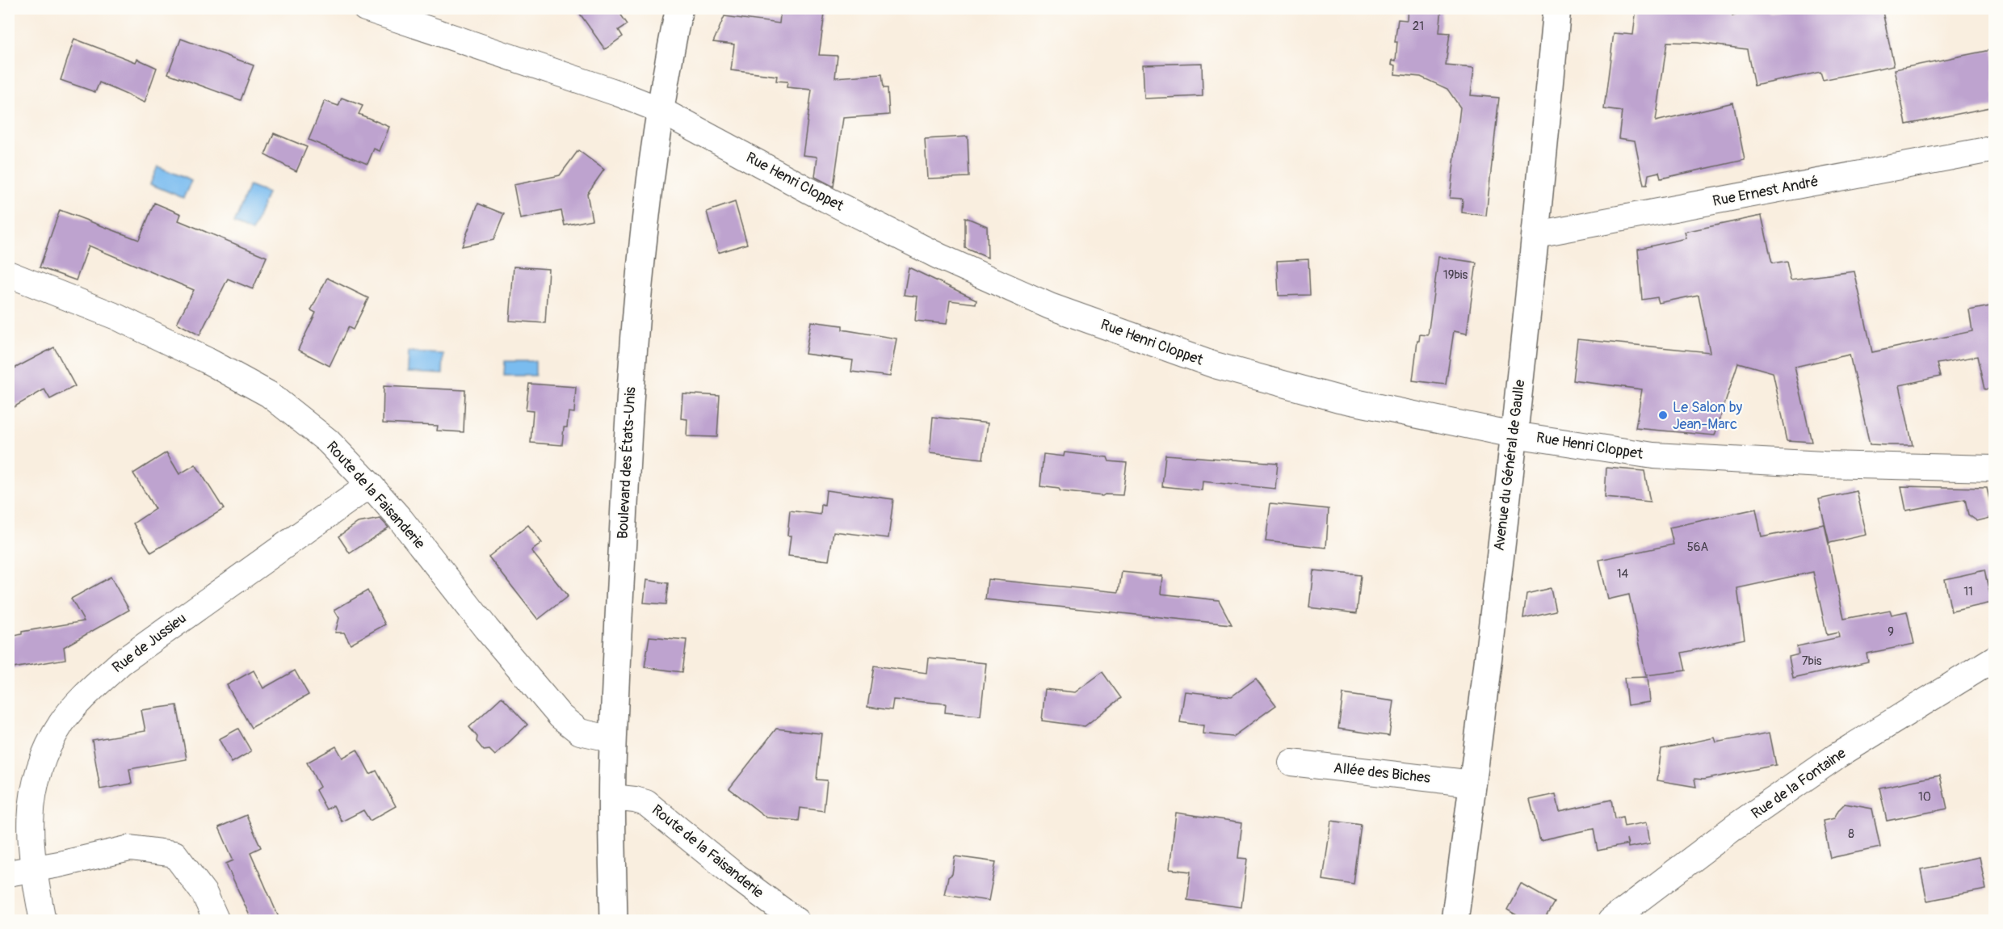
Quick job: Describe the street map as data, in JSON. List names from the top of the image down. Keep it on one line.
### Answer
{"streets":{"street":["Rue Henri Cloppet","Rue Ernest André","Boulevard des États-Unis","Avenue du Général de Gaulle","Route de la Faisanderie","Rue de Jussieu","Allée des Biches","Rue de la Fontaine"]},"crossings":[["Rue Henri Cloppet","Boulevard des États-Unis"],["Rue Henri Cloppet","Avenue du Général de Gaulle"],["Rue Ernest André","Avenue du Général de Gaulle"],["Boulevard des États-Unis","Route de la Faisanderie"],["Avenue du Général de Gaulle","Allée des Biches"],["Route de la Faisanderie","Rue de Jussieu"]],"places":["Le Salon by Jean-Marc"],"house_numbers":["21","19bis","56A","14","11","9","7bis","10","8"]}
